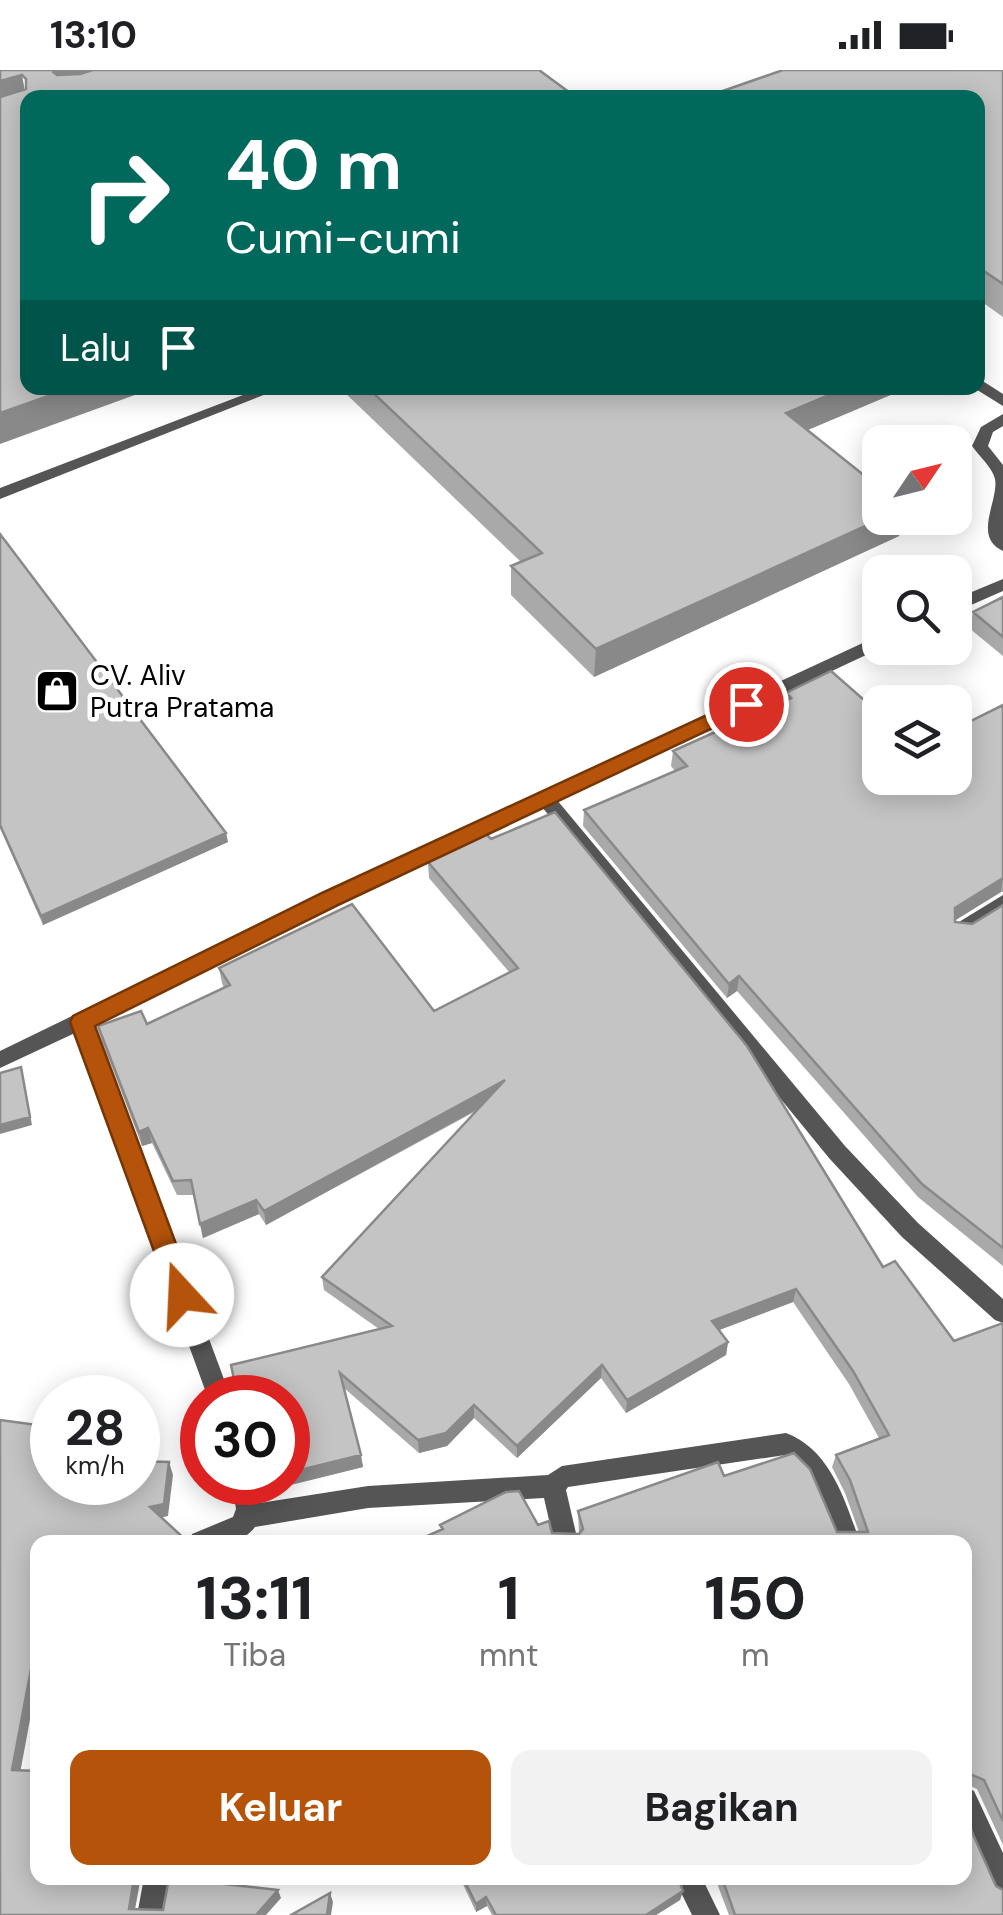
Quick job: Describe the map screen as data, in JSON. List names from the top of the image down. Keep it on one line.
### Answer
{"places":{"shop":["CV. Aliv Putra Pratama"]},"north":"top right","page":{"status":"13:10","turn":["40 m","Cumi-cumi"],"then":"Lalu","speed":"28 km/h","limit":"30","eta":["13:11","Tiba","1","mnt","150","m"],"buttons":["Keluar","Bagikan"]}}
